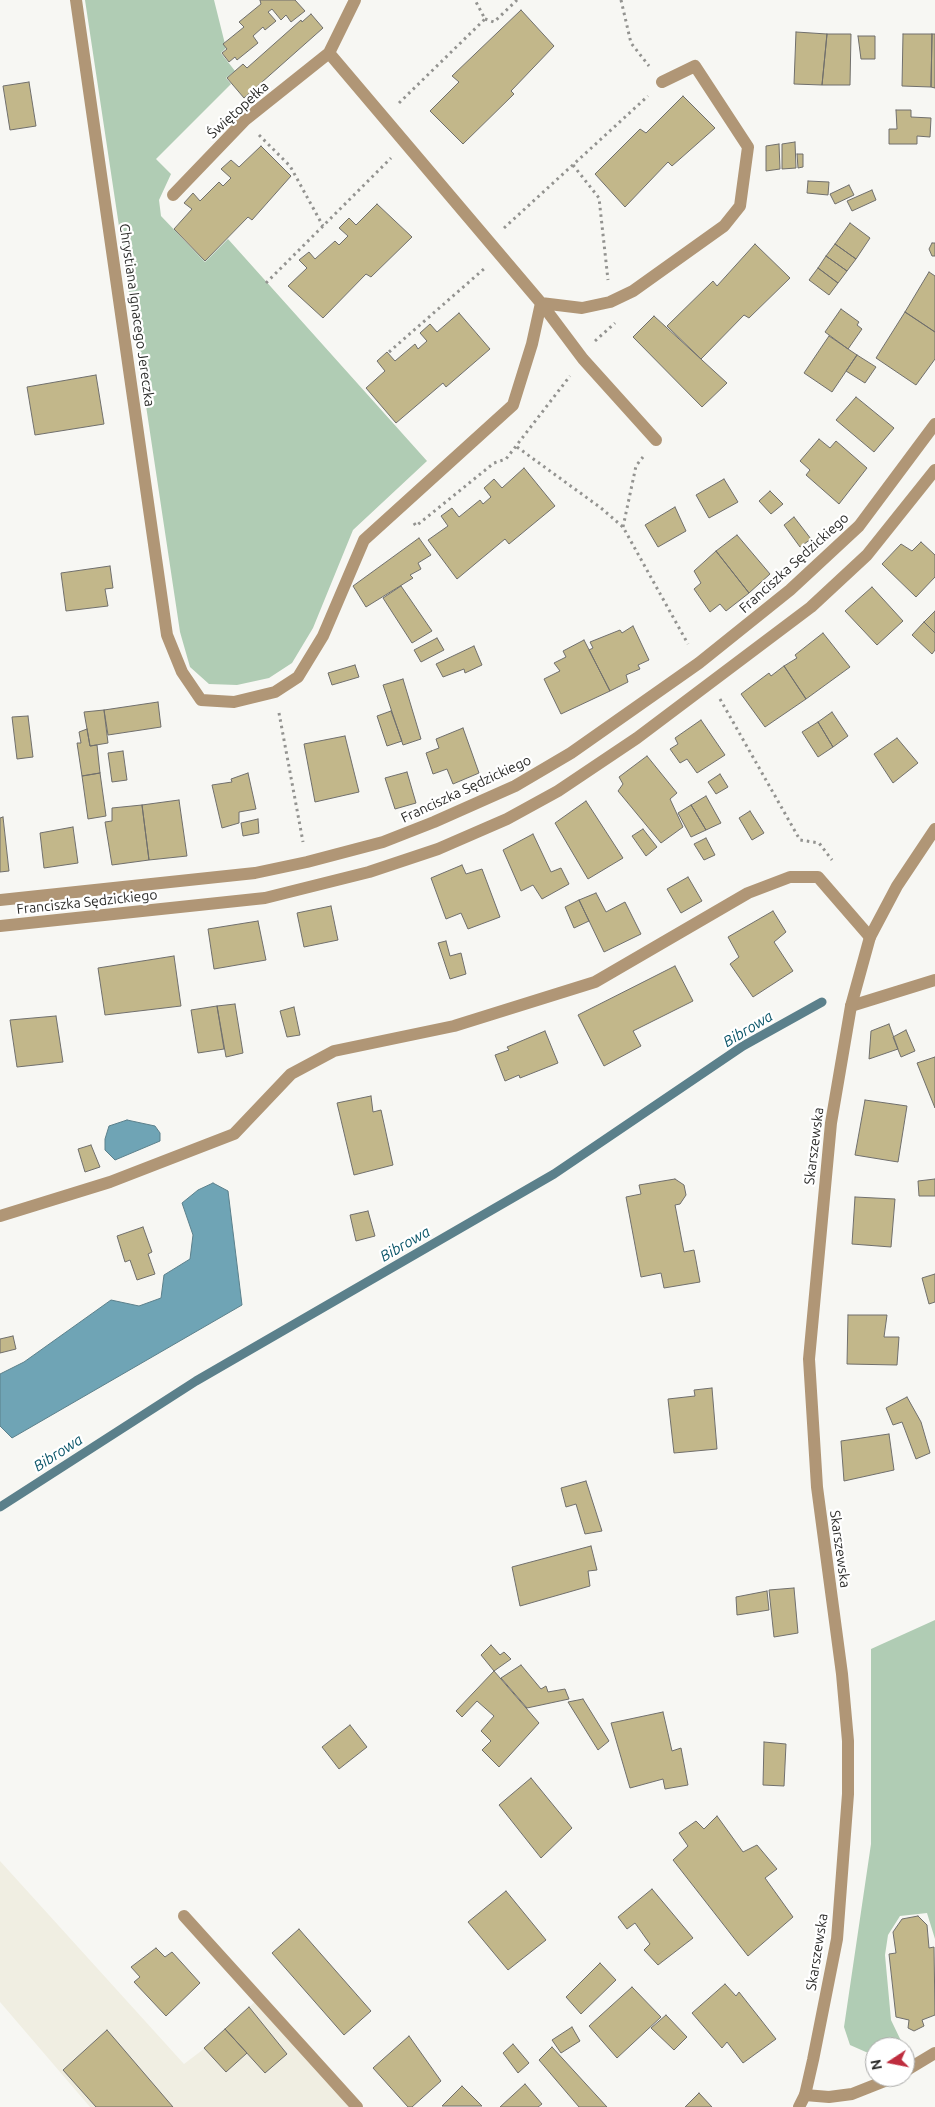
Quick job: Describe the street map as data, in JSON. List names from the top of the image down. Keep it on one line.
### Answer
{"streets":{"street":["Świętopełka","Chrystiana Ignacego Jereczka","Franciszka Sędzickiego","Skarszewska"]},"water":["Bibrowa"],"north":"left"}
